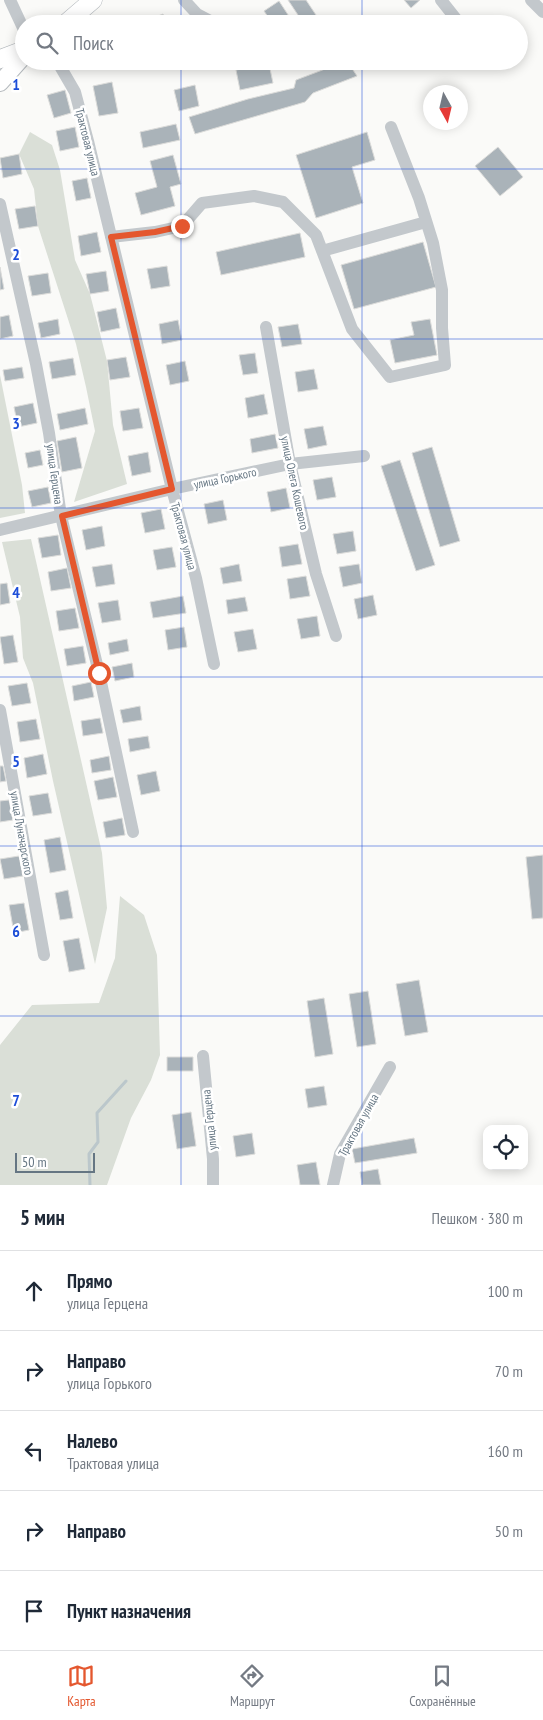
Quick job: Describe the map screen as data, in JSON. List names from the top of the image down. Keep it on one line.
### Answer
{"streets":{"street":["Трактовая улица","улица Герцена","улица Горького","улица Олега Кошевого","улица Луначарского"]},"crossings":[["Трактовая улица","улица Горького"],["улица Герцена","улица Горького"],["улица Горького","улица Олега Кошевого"]],"scale_bar":"50 m","north":"bottom","page":{"search":"Поиск","scale":"50 m","heading":["5 мин","Пешком · 380 m"],"list":[["Прямо","улица Герцена","100 m"],["Направо","улица Горького","70 m"],["Налево","Трактовая улица","160 m"],["Направо","50 m"],"Пункт назначения"],"nav":["Карта","Маршрут","Сохранённые"]},"grid":{"rows":["1","2","3","4","5","6","7"]}}
